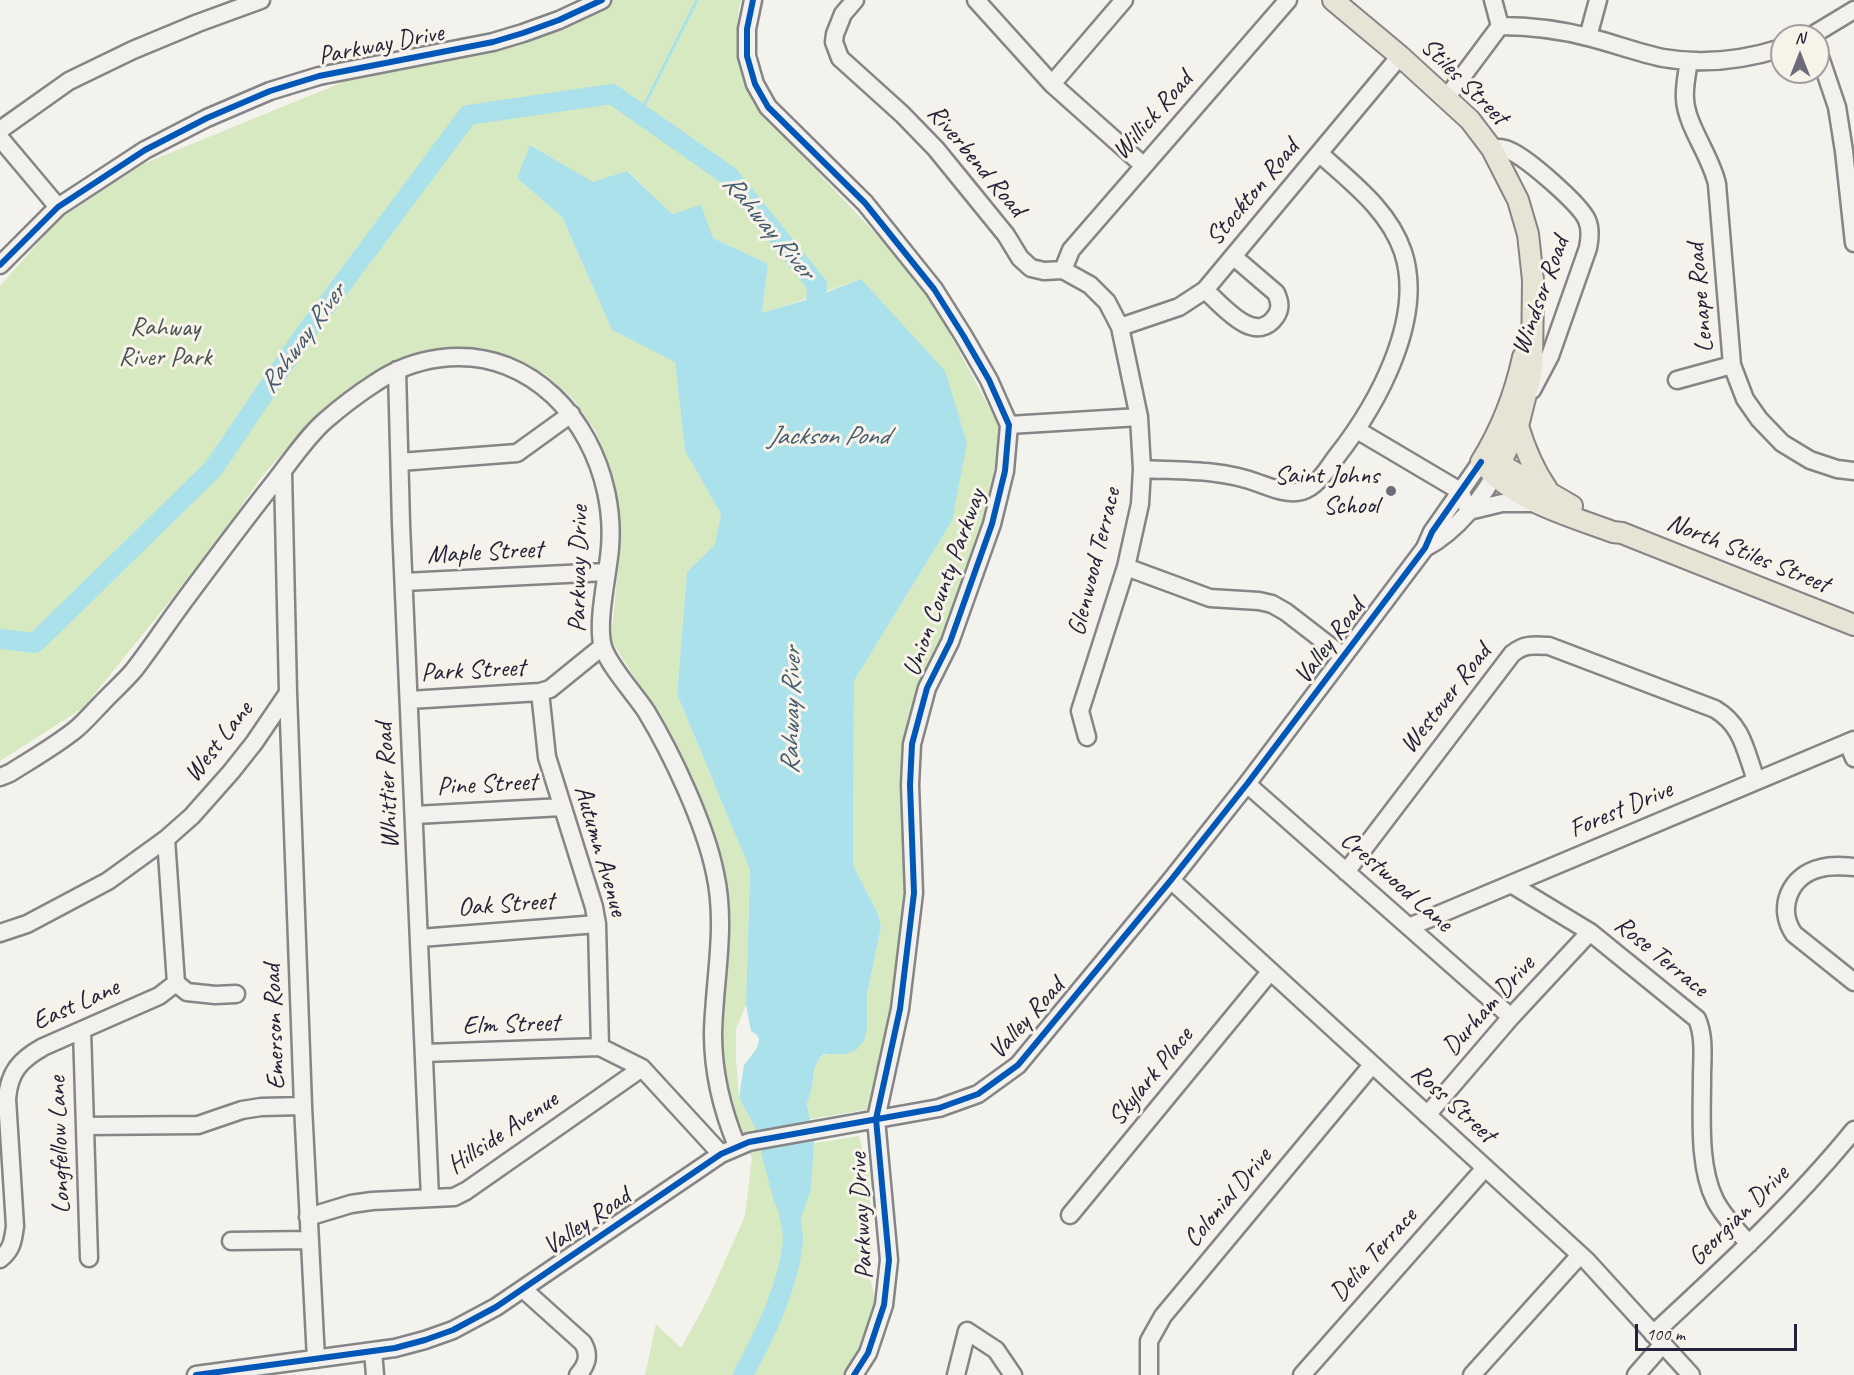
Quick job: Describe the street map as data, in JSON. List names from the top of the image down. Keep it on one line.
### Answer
{"streets":{"main road":["Stiles Street","North Stiles Street"],"street":["Parkway Drive","Willick Road","Riverbend Road","Stockton Road","Windsor Road","Lenape Road","Maple Street","Glenwood Terrace","Union County Parkway","Valley Road","Park Street","Westover Road","West Lane","Pine Street","Whittier Road","Forest Drive","Autumn Avenue","Crestwood Lane","Oak Street","Rose Terrace","East Lane","Durham Drive","Elm Street","Emerson Road","Skylark Place","Ross Street","Hillside Avenue","Longfellow Lane","Colonial Drive","Georgian Drive","Delia Terrace"]},"crossings":[["Parkway Drive","Maple Street"],["Parkway Drive","Union County Parkway"],["Parkway Drive","Valley Road"],["Parkway Drive","West Lane"],["Parkway Drive","Whittier Road"],["Stiles Street","Stockton Road"],["Stiles Street","Windsor Road"],["Stiles Street","North Stiles Street"],["Stiles Street","Valley Road"],["Willick Road","Riverbend Road"],["Riverbend Road","Stockton Road"],["Riverbend Road","Glenwood Terrace"],["Stockton Road","Glenwood Terrace"],["Maple Street","Whittier Road"],["North Stiles Street","Valley Road"],["Union County Parkway","Valley Road"],["Valley Road","Crestwood Lane"],["Valley Road","Emerson Road"],["Valley Road","Ross Street"],["Park Street","Whittier Road"],["Park Street","Autumn Avenue"],["Westover Road","Forest Drive"],["Westover Road","Crestwood Lane"],["West Lane","Emerson Road"],["Pine Street","Whittier Road"],["Pine Street","Autumn Avenue"],["Whittier Road","Oak Street"],["Whittier Road","Elm Street"],["Whittier Road","Hillside Avenue"],["Forest Drive","Crestwood Lane"],["Forest Drive","Rose Terrace"],["Autumn Avenue","Oak Street"],["Autumn Avenue","Elm Street"],["Crestwood Lane","Durham Drive"],["Rose Terrace","Durham Drive"],["Rose Terrace","Georgian Drive"],["East Lane","Longfellow Lane"],["Durham Drive","Ross Street"],["Emerson Road","Hillside Avenue"],["Skylark Place","Ross Street"],["Ross Street","Colonial Drive"],["Ross Street","Georgian Drive"],["Ross Street","Delia Terrace"]],"water":["Rahway River","Jackson Pond"],"parks":["Rahway River Park"],"places":["Saint Johns School"],"scale_bar":"100 m","north":"top"}
